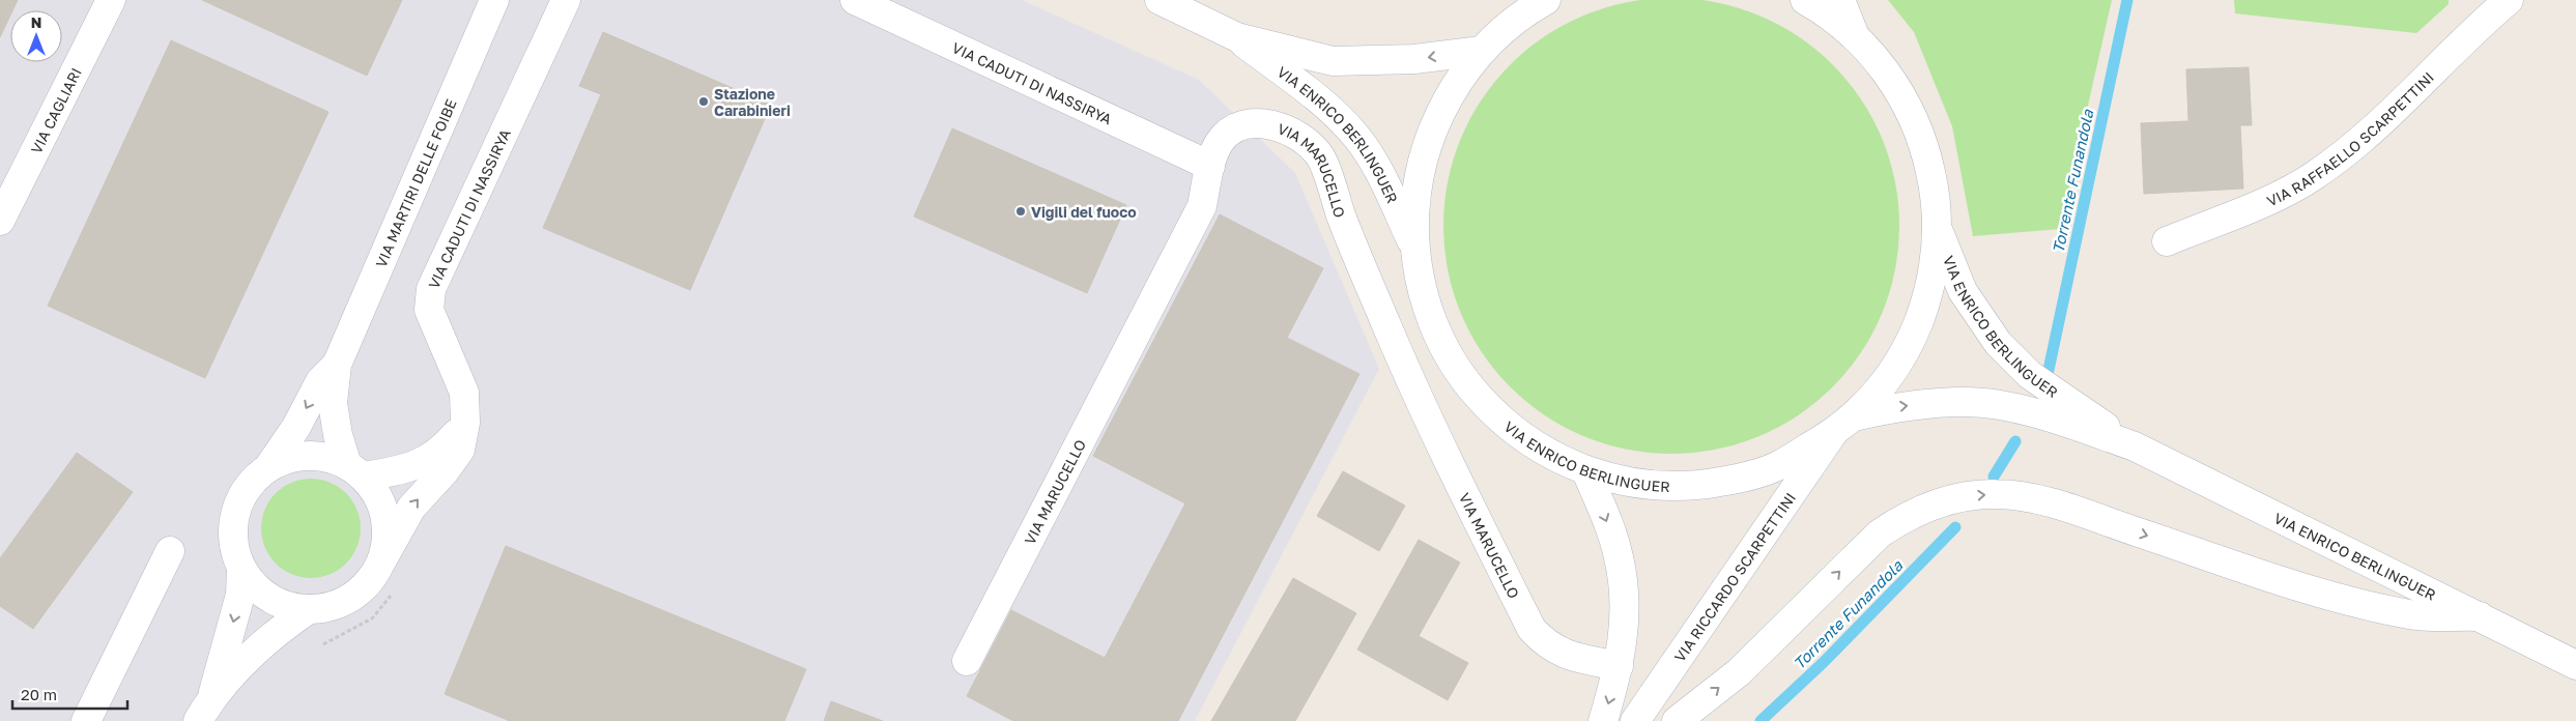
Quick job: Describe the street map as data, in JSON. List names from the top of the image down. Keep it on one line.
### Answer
{"streets":{"street":["VIA CADUTI DI NASSIRYA","VIA CAGLIARI","VIA RAFFAELLO SCARPETTINI","VIA ENRICO BERLINGUER","VIA MARUCELLO","VIA MARTIRI DELLE FOIBE","VIA RICCARDO SCARPETTINI"]},"crossings":[["VIA CADUTI DI NASSIRYA","VIA MARUCELLO"],["VIA CADUTI DI NASSIRYA","VIA MARTIRI DELLE FOIBE"],["VIA ENRICO BERLINGUER","VIA RICCARDO SCARPETTINI"]],"water":["Torrente Funandola"],"places":["Stazione Carabinieri","Vigili del fuoco"],"scale_bar":"20 m","north":"top"}
